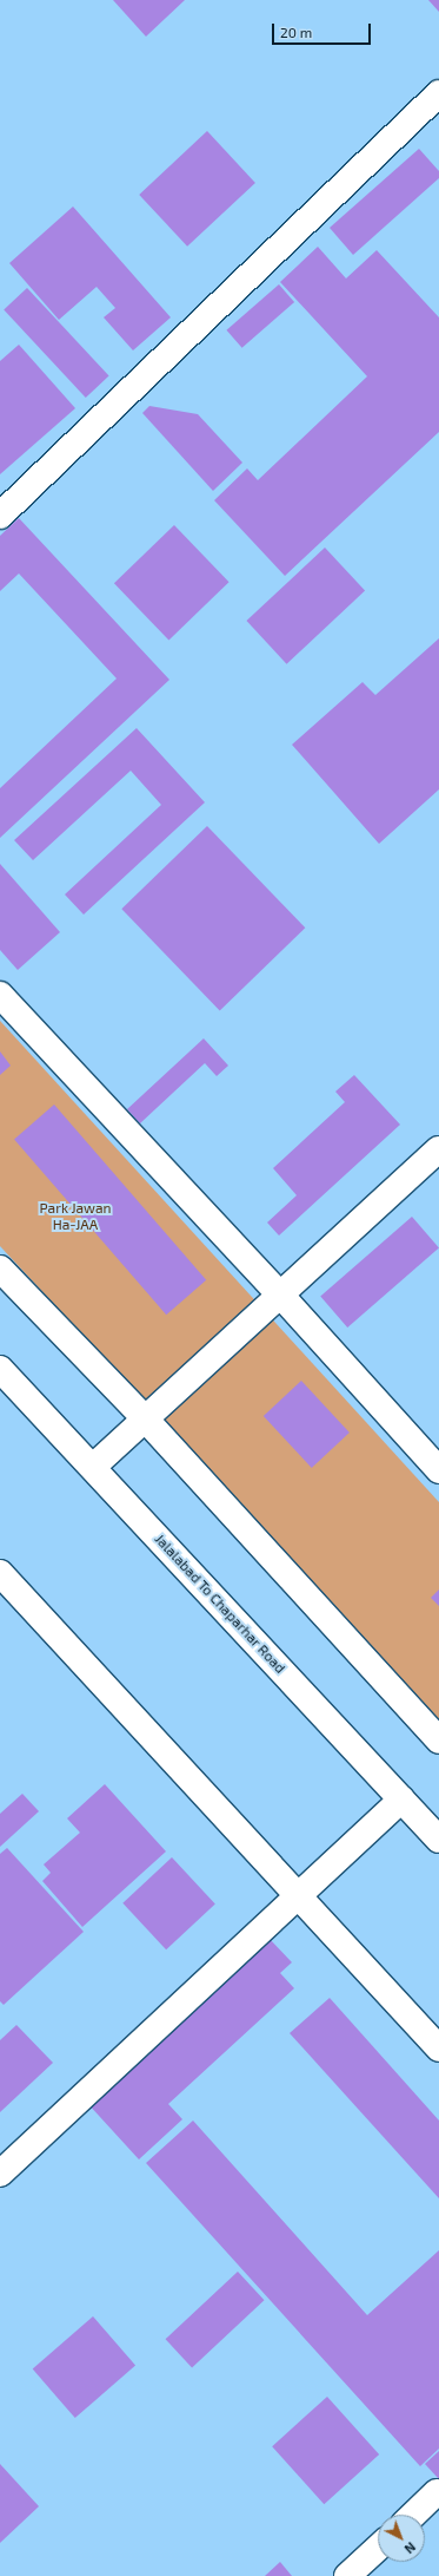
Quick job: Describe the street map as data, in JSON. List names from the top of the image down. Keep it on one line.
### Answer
{"streets":{"street":["Jalalabad To Chaparhar Road"]},"parks":["Park Jawan Ha-JAA"],"scale_bar":"20 m","north":"bottom right"}
